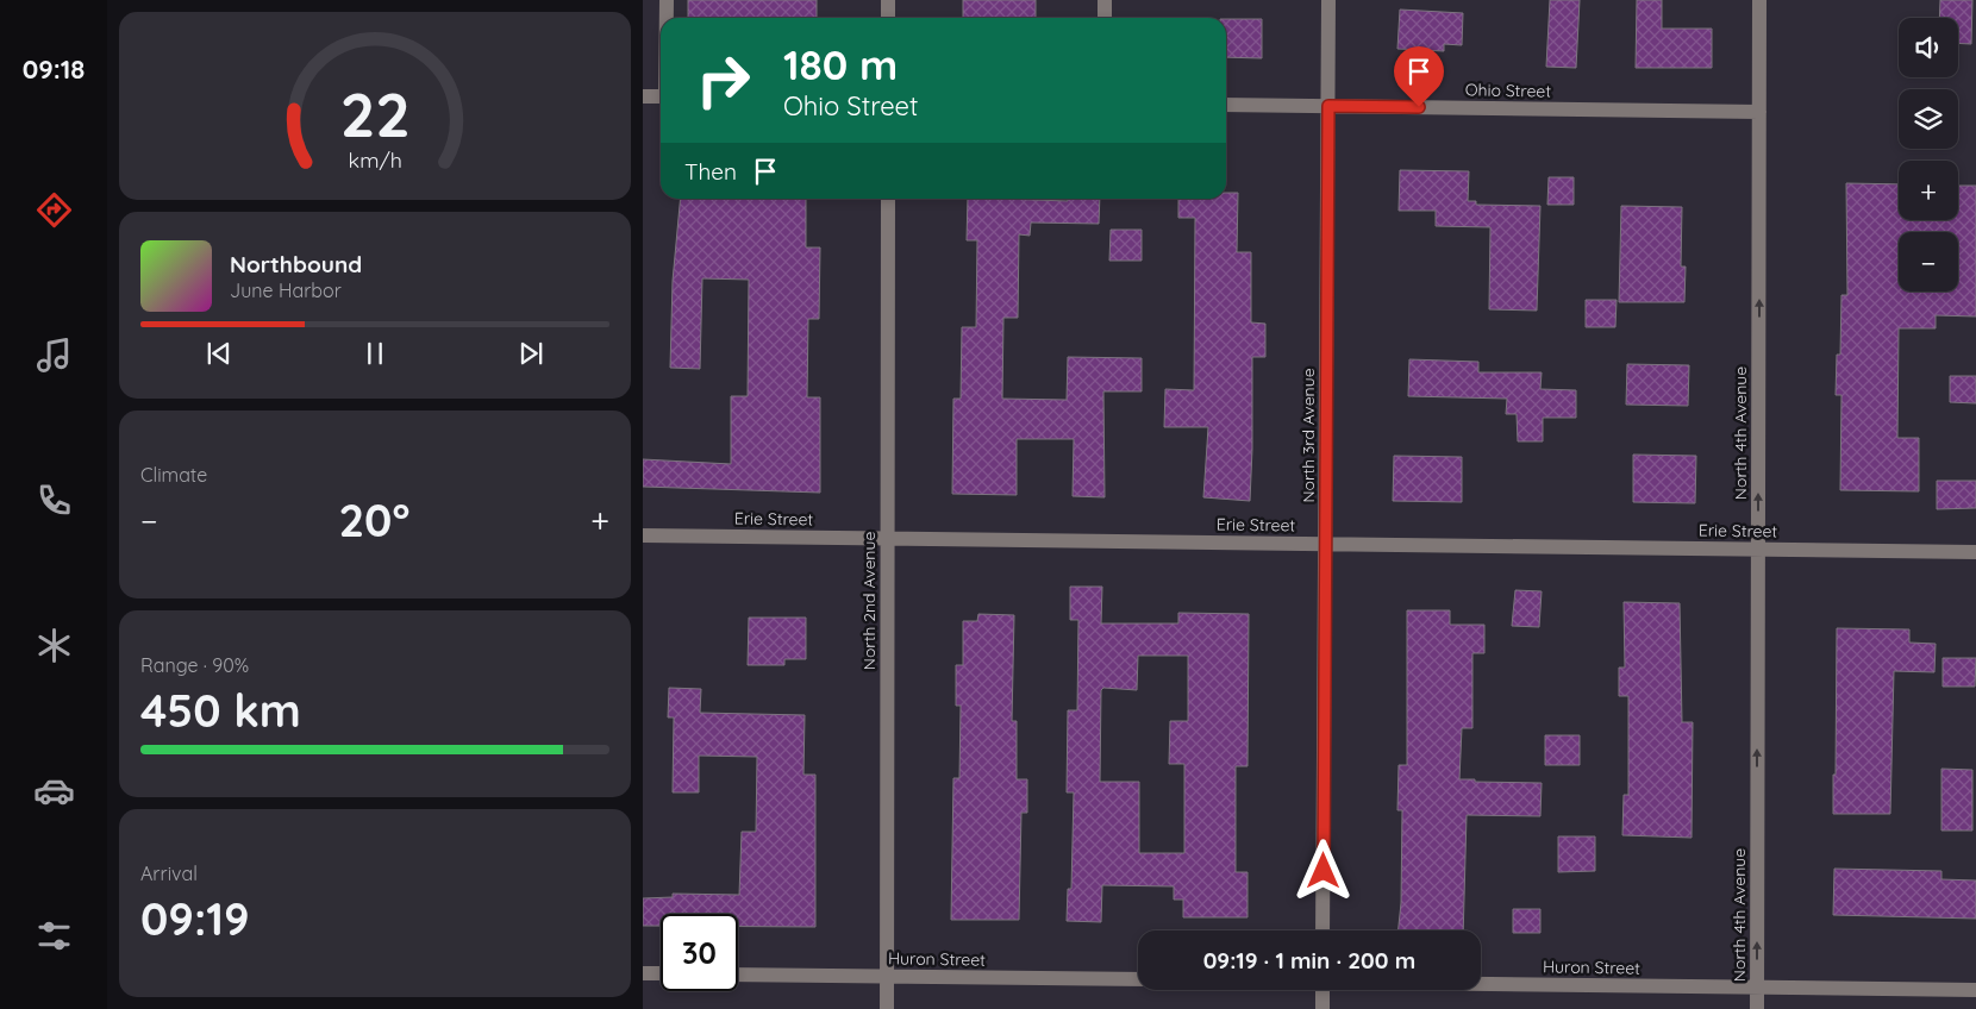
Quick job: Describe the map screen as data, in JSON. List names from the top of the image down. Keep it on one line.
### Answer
{"streets":{"street":["Ohio Street","North 4th Avenue","North 3rd Avenue","Erie Street","North 2nd Avenue","Huron Street"]},"crossings":[["Ohio Street","North 4th Avenue"],["Ohio Street","North 3rd Avenue"],["North 4th Avenue","Erie Street"],["North 4th Avenue","Huron Street"],["North 3rd Avenue","Erie Street"],["Erie Street","North 2nd Avenue"],["North 2nd Avenue","Huron Street"]],"one_way":["North 4th Avenue"],"page":{"tabs":"09:18","map_buttons":["+","−"],"turn":["180 m","Ohio Street"],"then":"Then","song":["Northbound","June Harbor"],"tile":["Climate",["Range · 90%","450 km"],["Arrival","09:19"]],"heat":["−","20°","+"],"limit":"30","trip":"09:19 · 1 min · 200 m","gauge":["22","km/h"]}}
